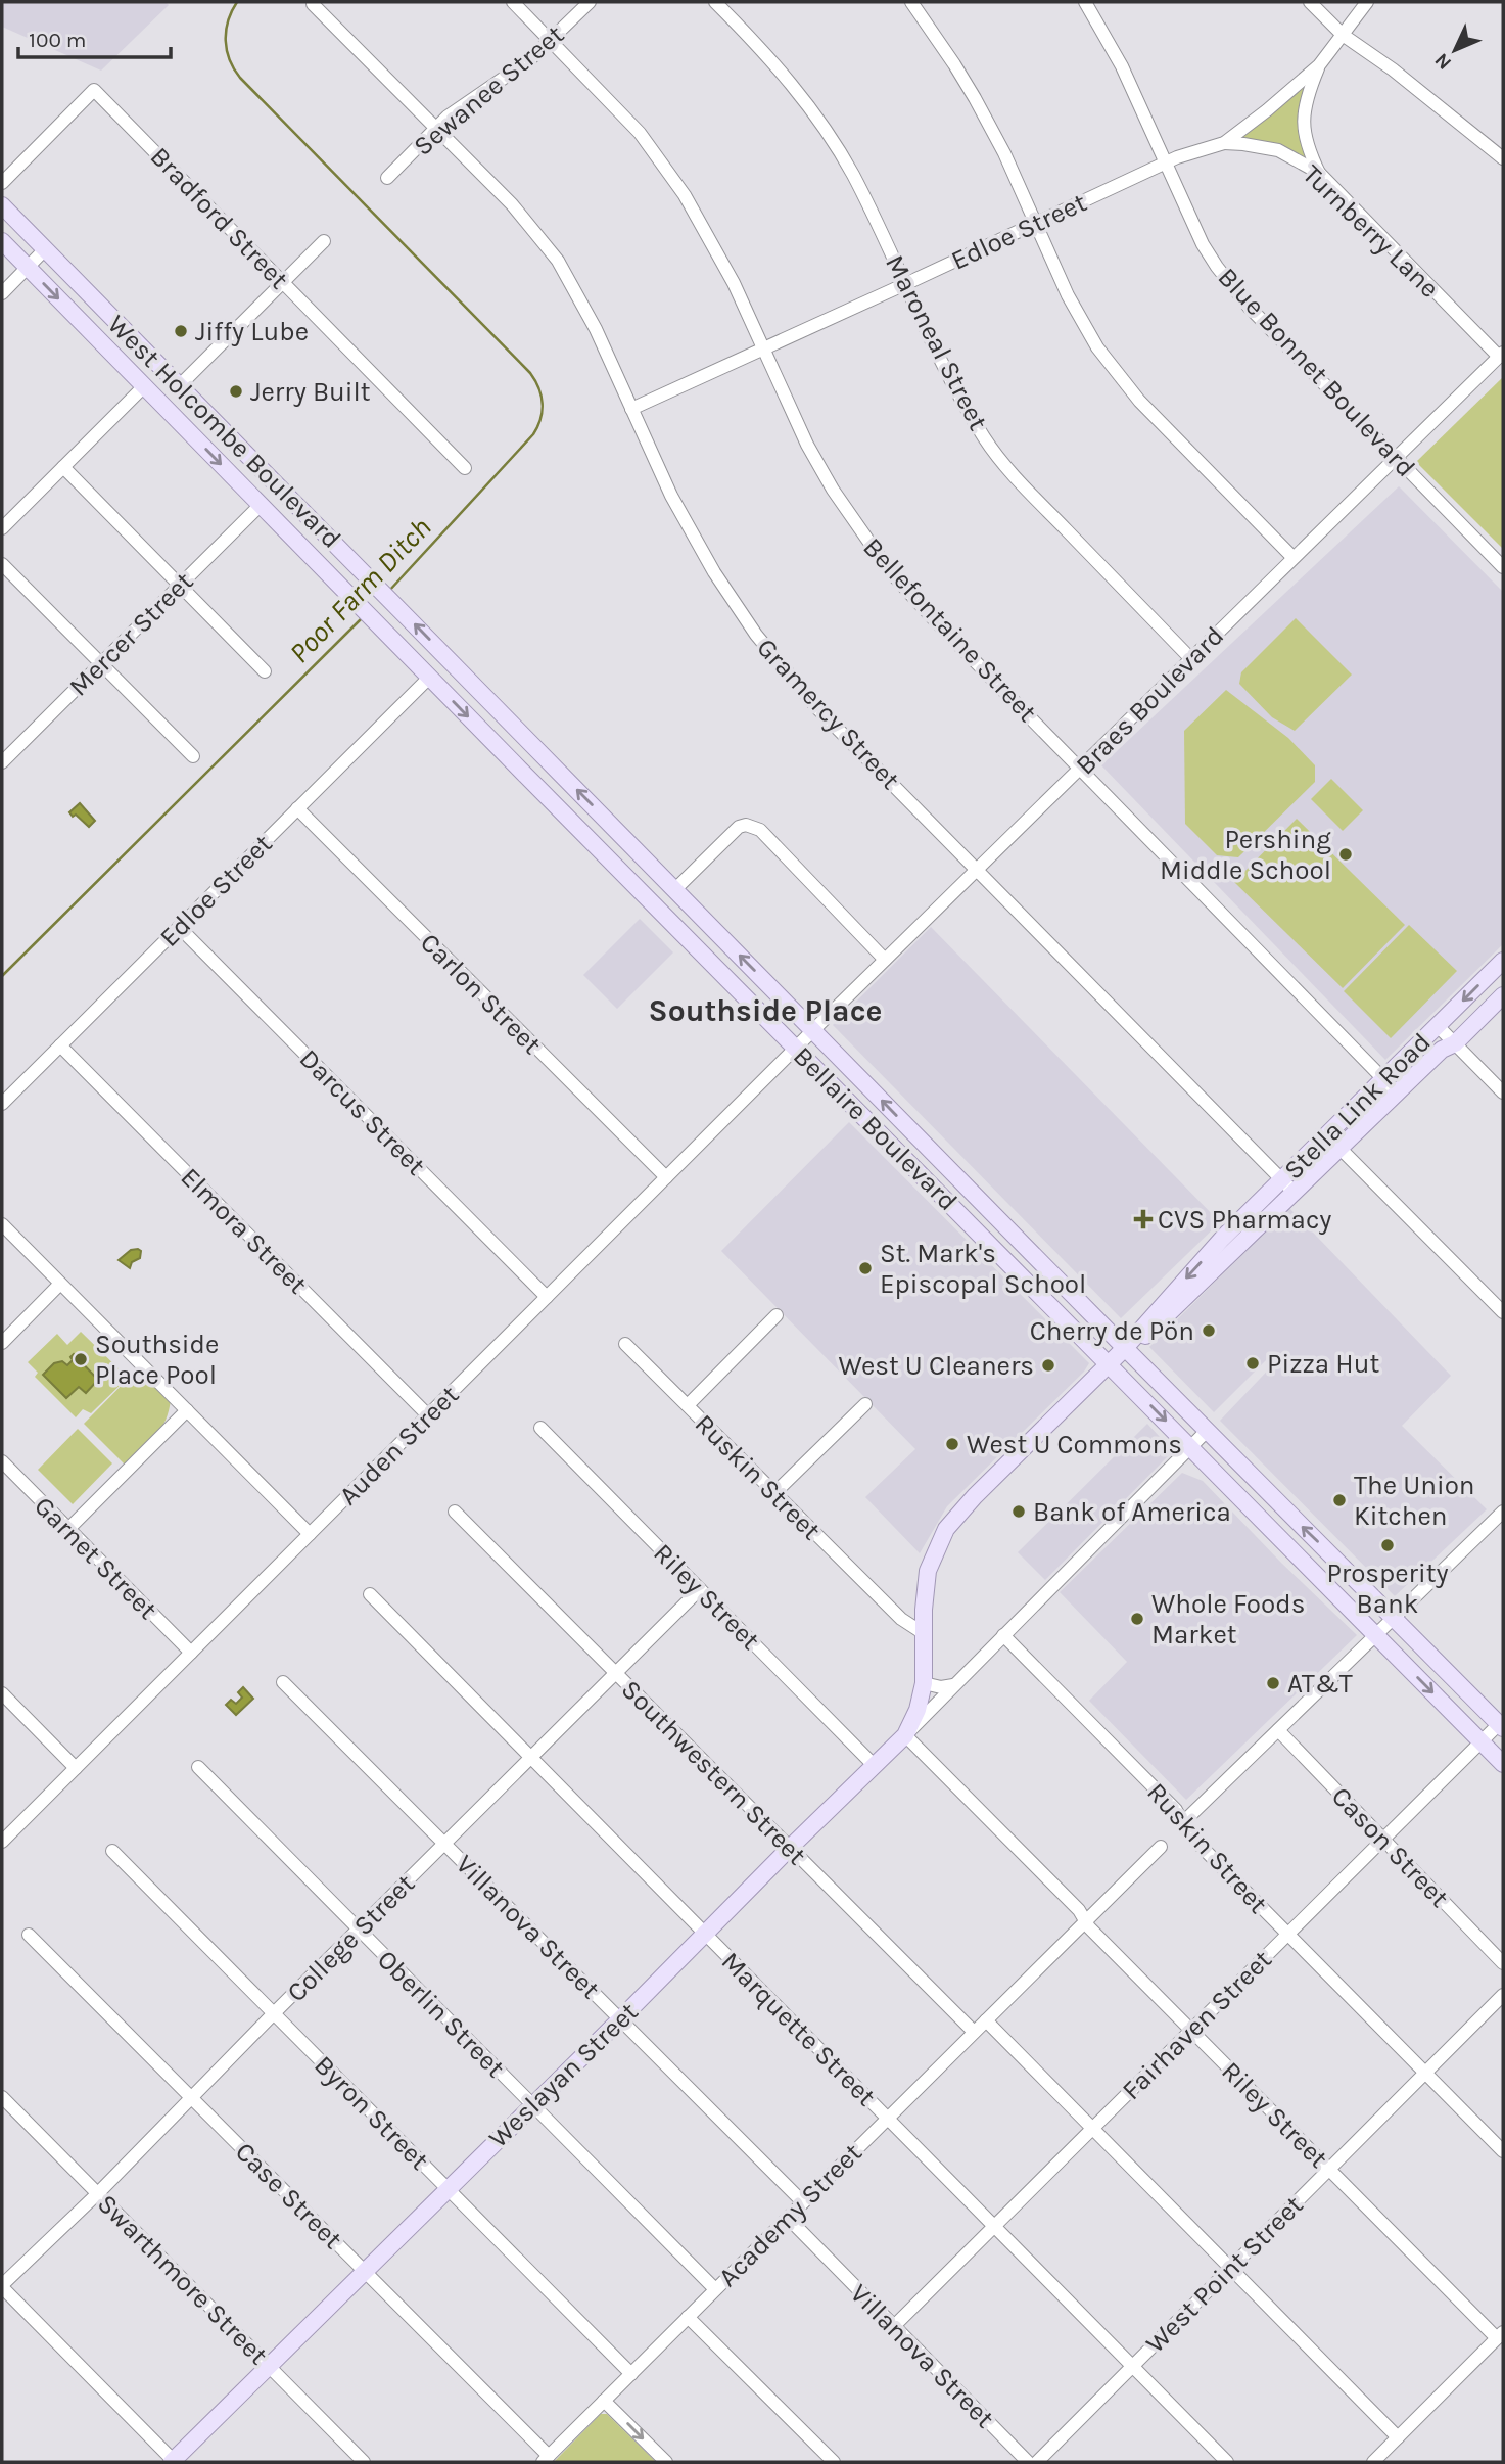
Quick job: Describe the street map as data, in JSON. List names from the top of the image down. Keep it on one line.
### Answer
{"streets":{"main road":["West Holcombe Boulevard","Stella Link Road","Bellaire Boulevard","Weslayan Street"],"street":["Sewanee Street","Bradford Street","Edloe Street","Turnberry Lane","Maroneal Street","Blue Bonnet Boulevard","Bellefontaine Street","Mercer Street","Braes Boulevard","Gramercy Street","Carlon Street","Darcus Street","Elmora Street","Auden Street","Ruskin Street","Garnet Street","Riley Street","Southwestern Street","Cason Street","Villanova Street","College Street","Oberlin Street","Fairhaven Street","Marquette Street","Byron Street","Case Street","Academy Street","West Point Street","Swarthmore Street"]},"crossings":[["Sewanee Street","Bellefontaine Street"],["Sewanee Street","Gramercy Street"],["Edloe Street","Turnberry Lane"],["Edloe Street","Maroneal Street"],["Edloe Street","Blue Bonnet Boulevard"],["Edloe Street","West Holcombe Boulevard"],["Edloe Street","Bellefontaine Street"],["Edloe Street","Gramercy Street"],["Edloe Street","Carlon Street"],["Edloe Street","Darcus Street"],["Edloe Street","Bellaire Boulevard"],["Edloe Street","Elmora Street"],["Turnberry Lane","Braes Boulevard"],["Maroneal Street","Braes Boulevard"],["Blue Bonnet Boulevard","Braes Boulevard"],["West Holcombe Boulevard","Mercer Street"],["West Holcombe Boulevard","Bellaire Boulevard"],["Bellefontaine Street","Braes Boulevard"],["Bellefontaine Street","Stella Link Road"],["Braes Boulevard","Gramercy Street"],["Braes Boulevard","Bellaire Boulevard"],["Braes Boulevard","Auden Street"],["Gramercy Street","Stella Link Road"],["Carlon Street","Auden Street"],["Stella Link Road","Bellaire Boulevard"],["Stella Link Road","Ruskin Street"],["Stella Link Road","Riley Street"],["Stella Link Road","Weslayan Street"],["Darcus Street","Auden Street"],["Bellaire Boulevard","Auden Street"],["Bellaire Boulevard","Fairhaven Street"],["Bellaire Boulevard","Weslayan Street"],["Elmora Street","Auden Street"],["Auden Street","Garnet Street"],["Ruskin Street","Fairhaven Street"],["Ruskin Street","Weslayan Street"],["Ruskin Street","West Point Street"],["Riley Street","College Street"],["Riley Street","Fairhaven Street"],["Riley Street","Weslayan Street"],["Riley Street","Academy Street"],["Riley Street","West Point Street"],["Southwestern Street","College Street"],["Southwestern Street","Weslayan Street"],["Southwestern Street","Academy Street"],["Cason Street","Fairhaven Street"],["Villanova Street","College Street"],["Villanova Street","Fairhaven Street"],["Villanova Street","Weslayan Street"],["Villanova Street","Academy Street"],["College Street","Oberlin Street"],["College Street","Marquette Street"],["College Street","Byron Street"],["College Street","Case Street"],["College Street","Swarthmore Street"],["Oberlin Street","Weslayan Street"],["Oberlin Street","Academy Street"],["Fairhaven Street","Marquette Street"],["Marquette Street","Weslayan Street"],["Marquette Street","Academy Street"],["Marquette Street","West Point Street"],["Weslayan Street","Byron Street"],["Weslayan Street","Case Street"],["Weslayan Street","Swarthmore Street"],["Byron Street","Academy Street"],["Case Street","Academy Street"]],"districts":["Southside Place"],"water":["Poor Farm Ditch"],"places":{"other":["Jiffy Lube","Jerry Built","Pershing Middle School","St. Mark's Episcopal School","Cherry de Pön","Southside Place Pool","Pizza Hut","West U Cleaners","West U Commons","The Union Kitchen","Bank of America","Prosperity Bank","Whole Foods Market","AT&T"],"health":["CVS Pharmacy"]},"scale_bar":"100 m","north":"bottom left"}
